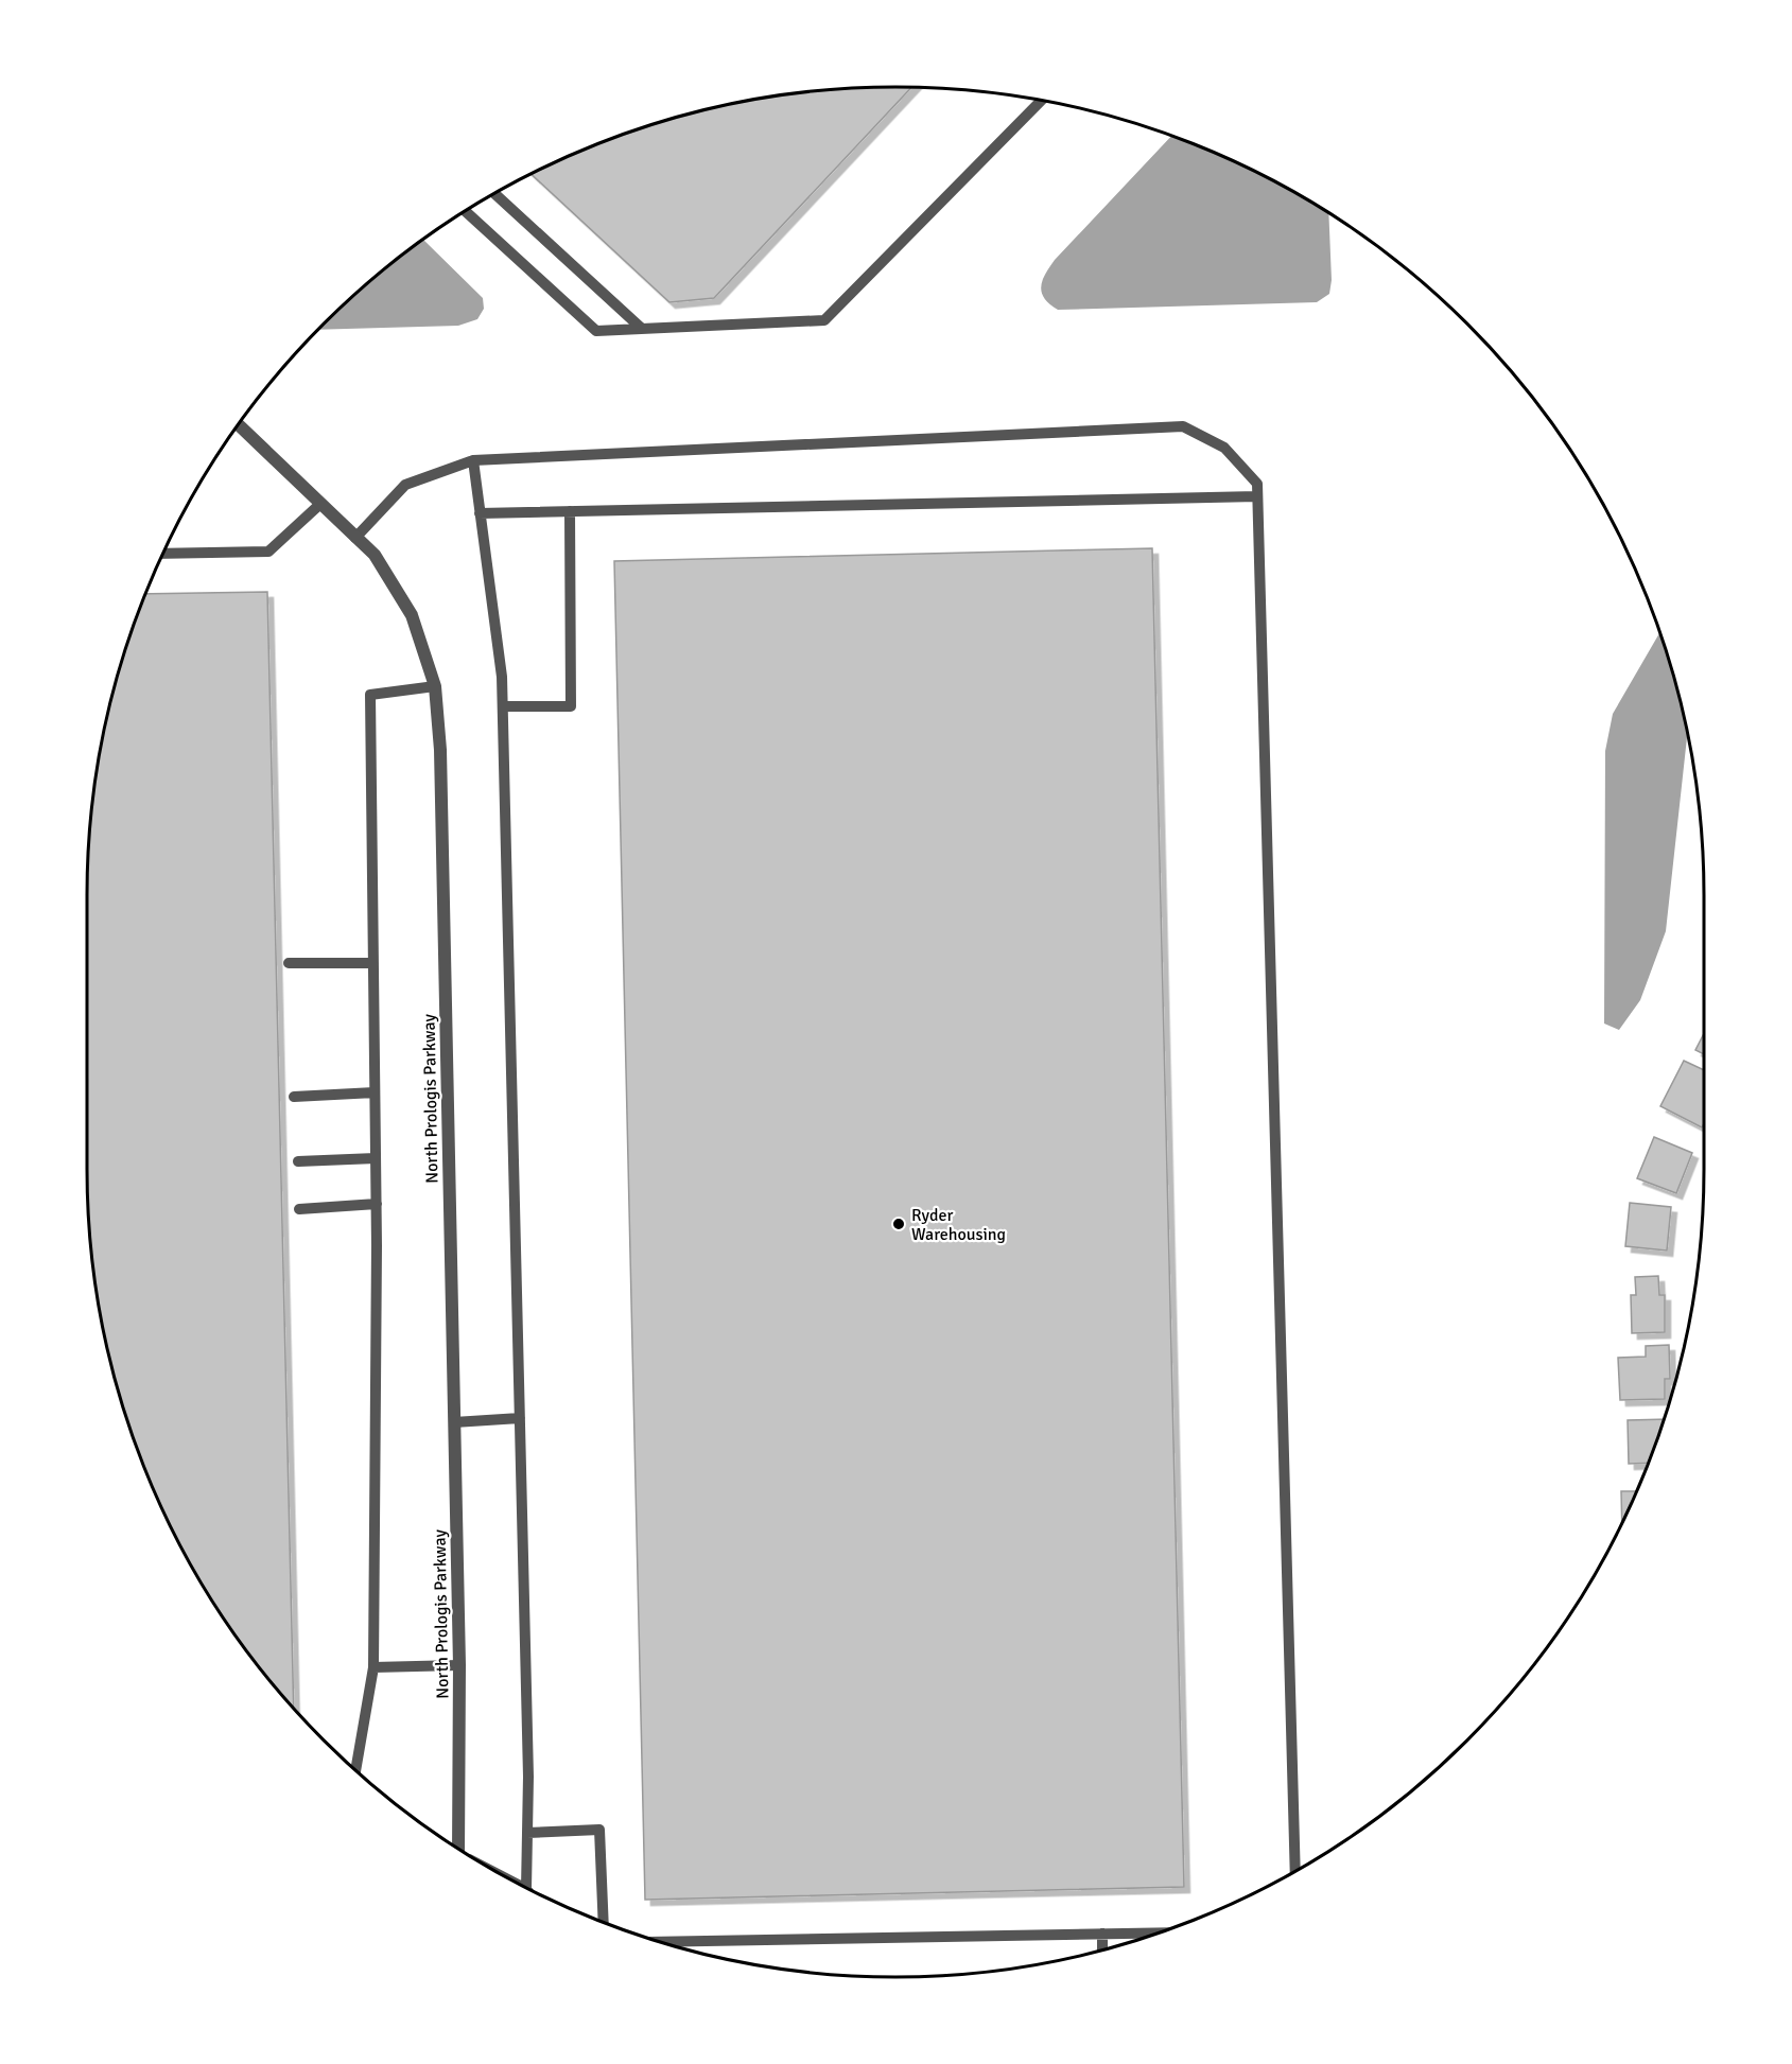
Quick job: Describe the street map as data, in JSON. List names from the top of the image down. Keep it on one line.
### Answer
{"streets":{"street":["North Prologis Parkway"]},"places":["Ryder Warehousing"]}
